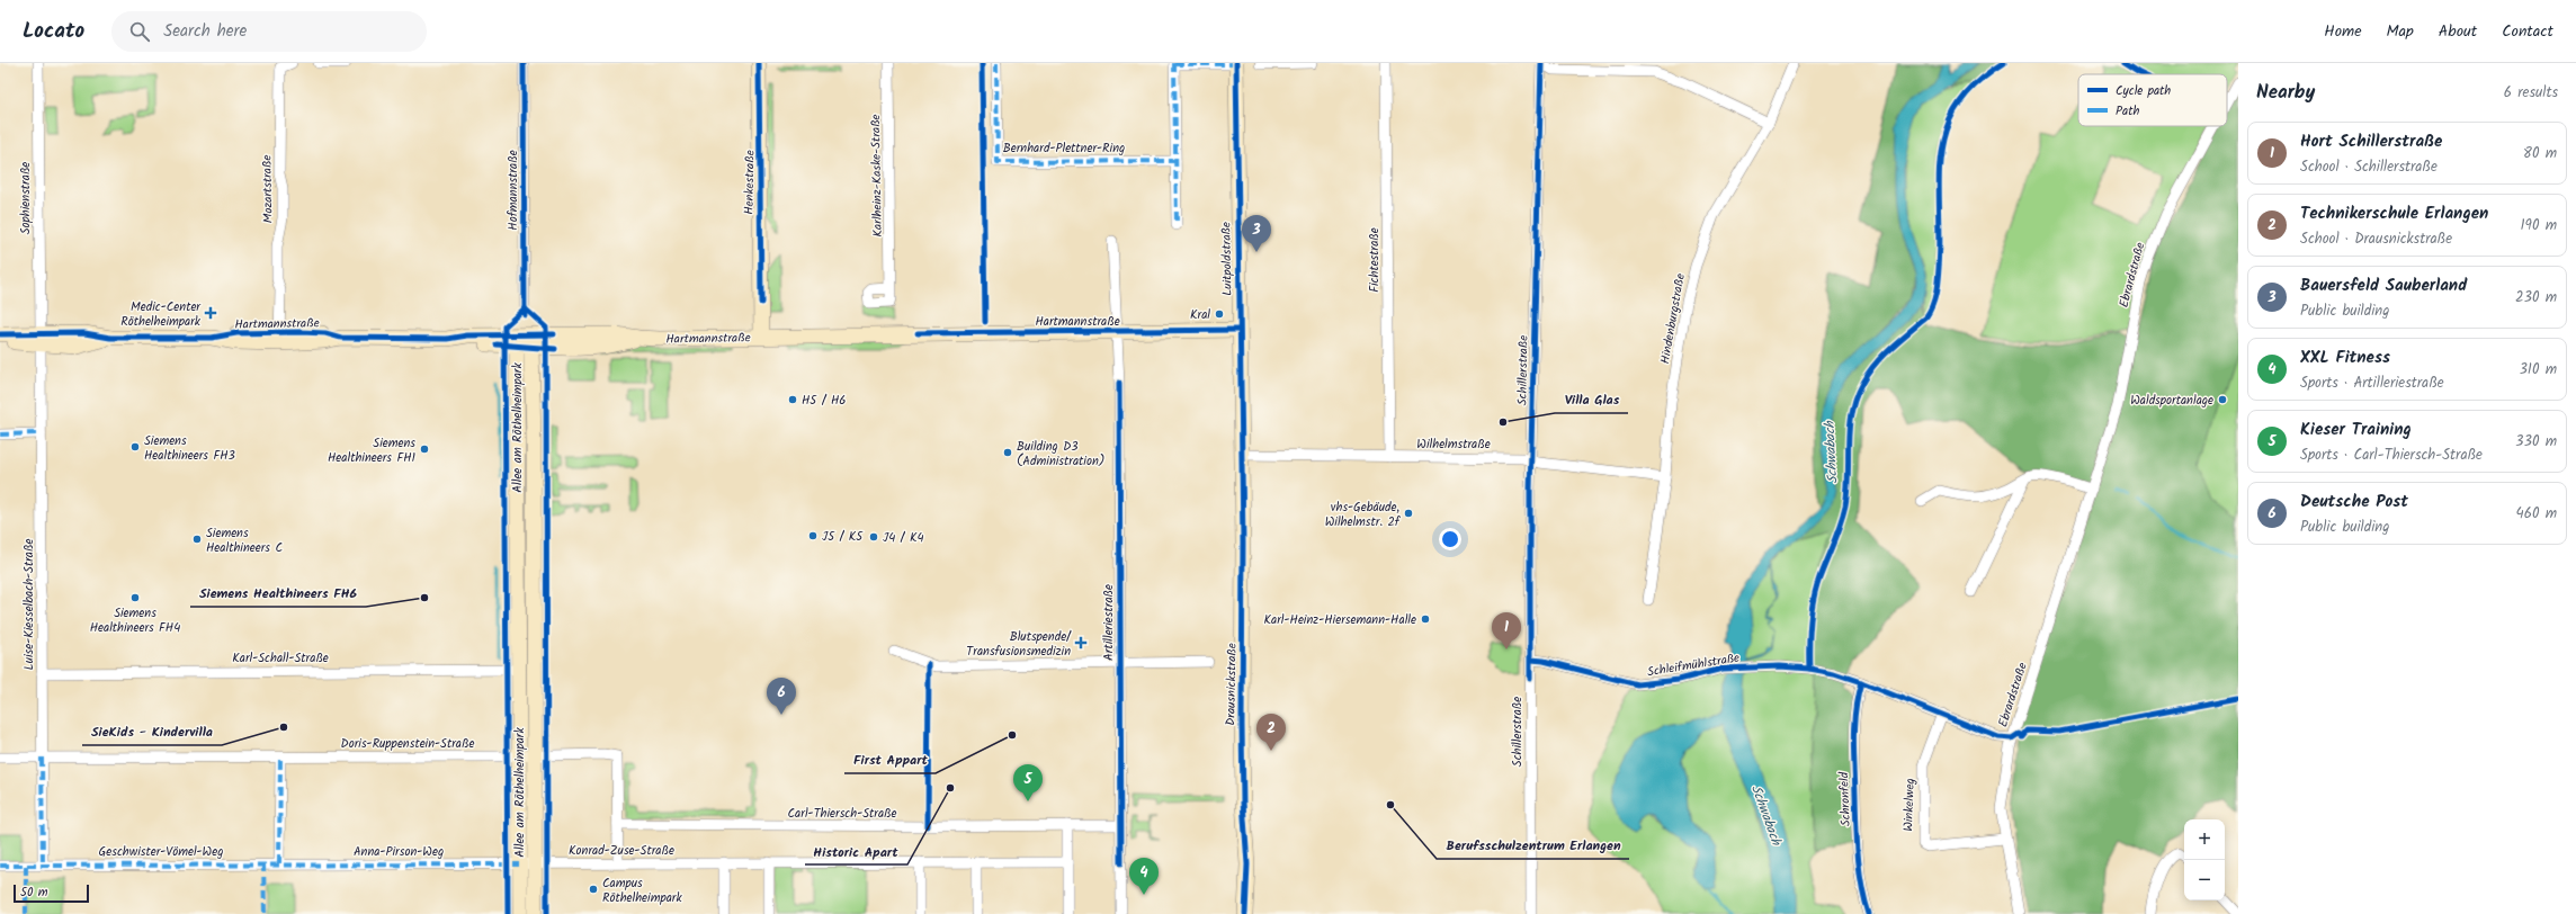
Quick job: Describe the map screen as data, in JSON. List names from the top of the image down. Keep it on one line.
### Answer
{"streets":{"street":["Bernhard-Plettner-Ring","Karlheinz-Kaske-Straße","Henkestraße","Mozartstraße","Hofmannstraße","Sophienstraße","Luitpoldstraße","Fichtestraße","Ebrardstraße","Hindenburgstraße","Hartmannstraße","Schillerstraße","Allee am Röthelheimpark","Wilhelmstraße","Luise-Kiesselbach-Straße","Artilleriestraße","Karl-Schall-Straße","Schleifmühlstraße","Drausnickstraße","Doris-Ruppenstein-Straße","Schronfeld","Winkelweg","Carl-Thiersch-Straße","Konrad-Zuse-Straße","Geschwister-Vömel-Weg","Anna-Pirson-Weg"]},"crossings":[["Henkestraße","Hartmannstraße"],["Mozartstraße","Hartmannstraße"],["Sophienstraße","Hartmannstraße"],["Sophienstraße","Luise-Kiesselbach-Straße"],["Luitpoldstraße","Hartmannstraße"],["Luitpoldstraße","Wilhelmstraße"],["Luitpoldstraße","Drausnickstraße"],["Fichtestraße","Wilhelmstraße"],["Ebrardstraße","Schleifmühlstraße"],["Ebrardstraße","Winkelweg"],["Hindenburgstraße","Wilhelmstraße"],["Hartmannstraße","Allee am Röthelheimpark"],["Hartmannstraße","Luise-Kiesselbach-Straße"],["Hartmannstraße","Artilleriestraße"],["Schillerstraße","Wilhelmstraße"],["Schillerstraße","Schleifmühlstraße"],["Allee am Röthelheimpark","Karl-Schall-Straße"],["Allee am Röthelheimpark","Doris-Ruppenstein-Straße"],["Allee am Röthelheimpark","Konrad-Zuse-Straße"],["Allee am Röthelheimpark","Anna-Pirson-Weg"],["Wilhelmstraße","Drausnickstraße"],["Luise-Kiesselbach-Straße","Karl-Schall-Straße"],["Luise-Kiesselbach-Straße","Doris-Ruppenstein-Straße"],["Luise-Kiesselbach-Straße","Geschwister-Vömel-Weg"],["Artilleriestraße","Carl-Thiersch-Straße"],["Schleifmühlstraße","Schronfeld"],["Schleifmühlstraße","Winkelweg"],["Konrad-Zuse-Straße","Anna-Pirson-Weg"],["Geschwister-Vömel-Weg","Anna-Pirson-Weg"]],"water":["Schwabach"],"places":{"health":["Medic-Center Röthelheimpark","Blutspende/ Transfusionsmedizin"],"other":["Kral","H5 / H6","Waldsportanlage","Villa Glas","Siemens Healthineers FH3","Siemens Healthineers FH1","Building D3 (Administration)","vhs-Gebäude, Wilhelmstr. 2f","J5 / K5","J4 / K4","Siemens Healthineers C","Siemens Healthineers FH4","Siemens Healthineers FH6","Karl-Heinz-Hiersemann-Halle","SieKids - Kindervilla","First Appart","Historic Apart","Berufsschulzentrum Erlangen","Campus Röthelheimpark"]},"legend":["Cycle path","Path"],"scale_bar":"50 m","page":{"header":"Locato","search":"Search here","nav":["Home","Map","About","Contact"],"heading":["Nearby","6 results"],"list":[{"mark":"1","name":"Hort Schillerstraße","note":"School · Schillerstraße","value":"80 m"},{"mark":"2","name":"Technikerschule Erlangen","note":"School · Drausnickstraße","value":"190 m"},{"mark":"3","name":"Bauersfeld Sauberland","note":"Public building","value":"230 m"},{"mark":"4","name":"XXL Fitness","note":"Sports · Artilleriestraße","value":"310 m"},{"mark":"5","name":"Kieser Training","note":"Sports · Carl-Thiersch-Straße","value":"330 m"},{"mark":"6","name":"Deutsche Post","note":"Public building","value":"460 m"}],"pins":["3","1","6","2","5","4"],"map_buttons":["+","−"],"scale":"50 m"}}
